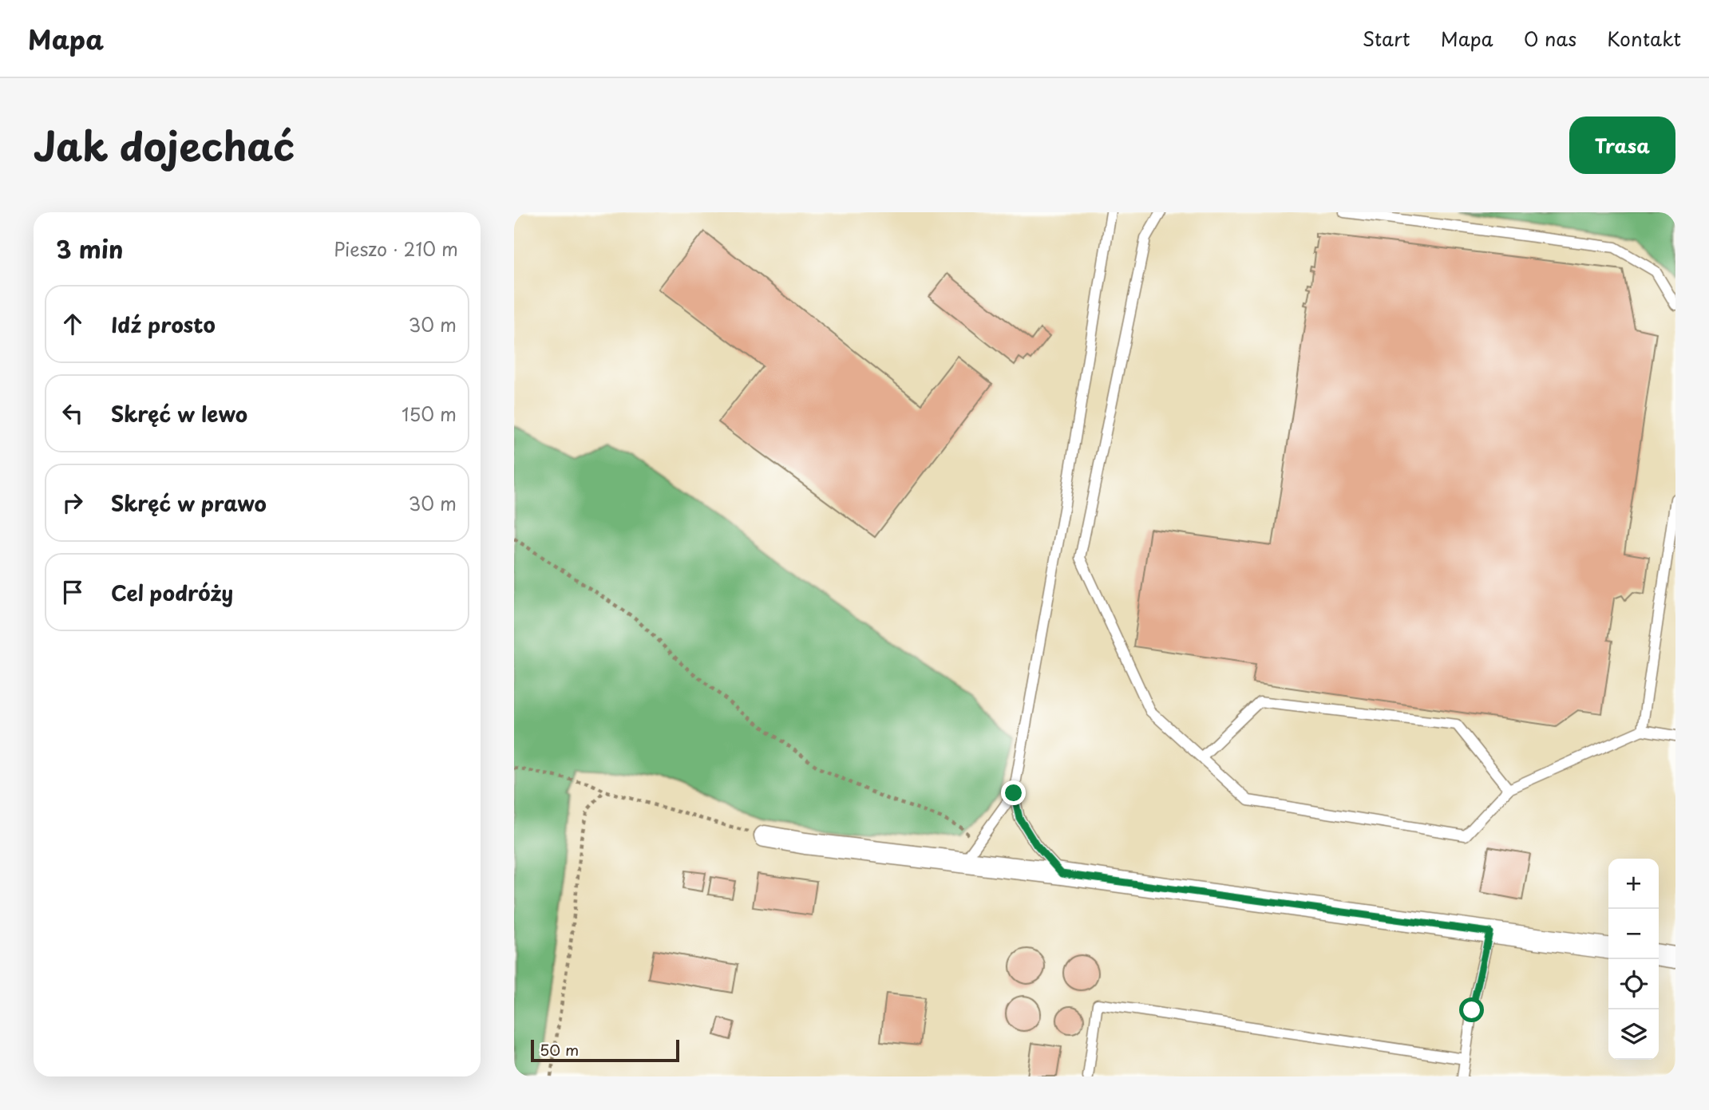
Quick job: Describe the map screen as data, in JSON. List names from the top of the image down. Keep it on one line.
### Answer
{"scale_bar":"50 m","page":{"header":"Mapa","nav":["Start","Mapa","O nas","Kontakt"],"title":"Jak dojechać","buttons":"Trasa","heading":["3 min","Pieszo · 210 m"],"list":[["Idź prosto","30 m"],["Skręć w lewo","150 m"],["Skręć w prawo","30 m"],"Cel podróży"],"map_buttons":["+","−"],"scale":"50 m"}}
